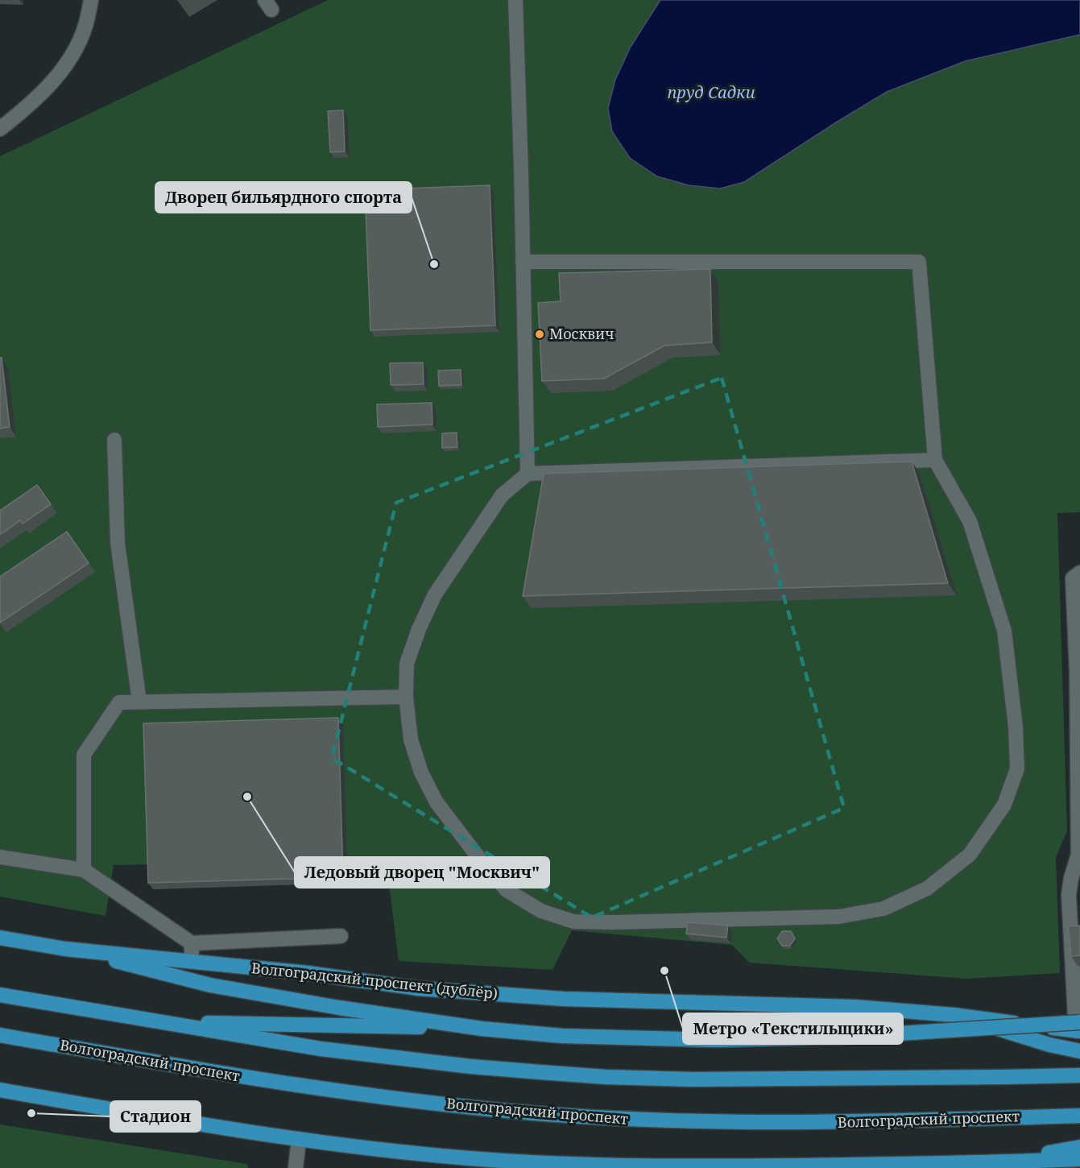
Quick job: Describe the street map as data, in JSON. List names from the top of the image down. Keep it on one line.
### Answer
{"streets":{"main road":["Волгоградский проспект (дублёр)","Волгоградский проспект"]},"water":["пруд Садки"],"places":["Дворец бильярдного спорта","Москвич","Ледовый дворец \"Москвич\"","Метро «Текстильщики»","Стадион"]}
